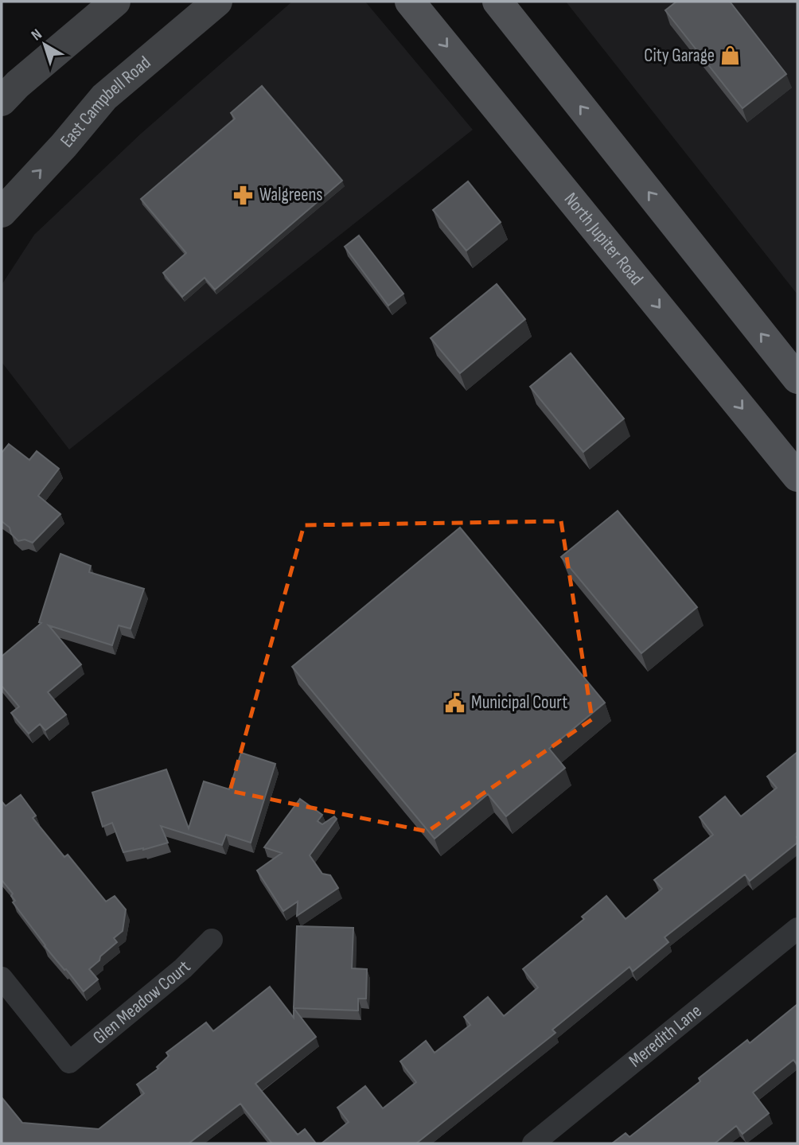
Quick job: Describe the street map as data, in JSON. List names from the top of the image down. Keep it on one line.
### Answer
{"streets":{"main road":["East Campbell Road","North Jupiter Road"],"street":["Glen Meadow Court","Meredith Lane"]},"places":{"shop":["City Garage"],"pharmacy":["Walgreens"],"public building":["Municipal Court"]},"north":"top left"}
